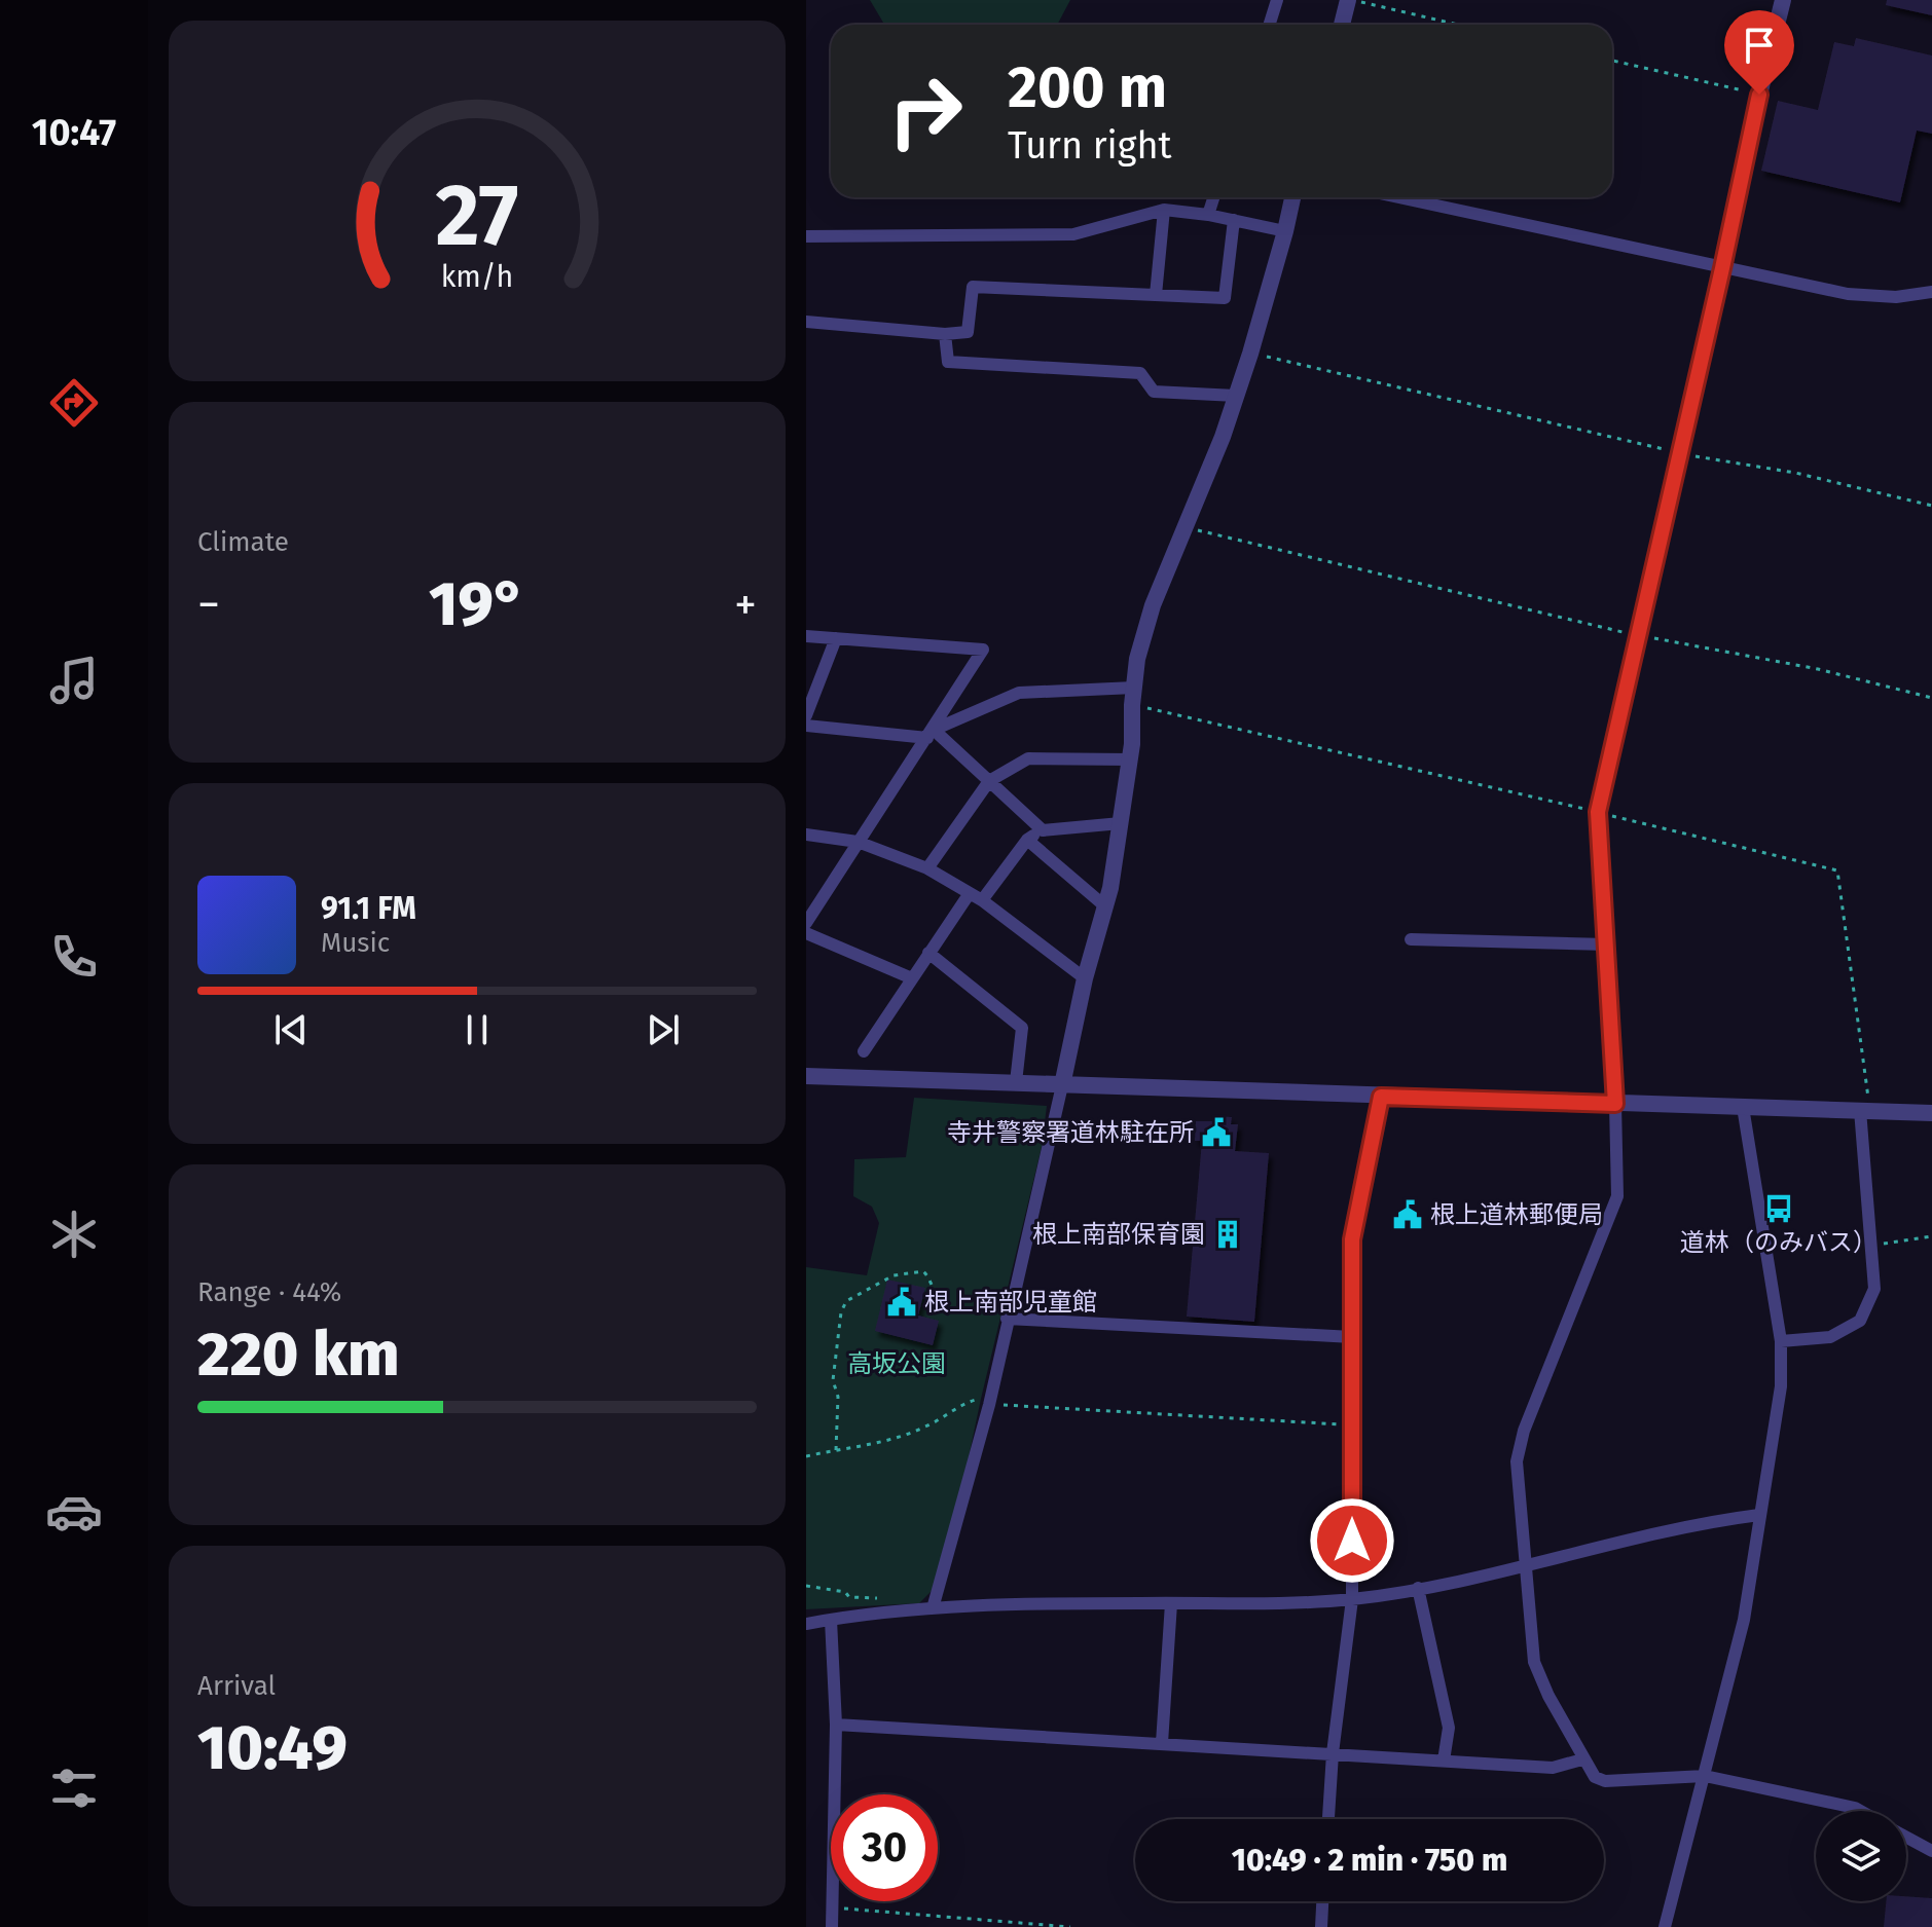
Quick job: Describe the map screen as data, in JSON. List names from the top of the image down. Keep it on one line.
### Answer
{"parks":["高坂公園"],"places":{"public building":["寺井警察署道林駐在所","根上道林郵便局","根上南部児童館"],"bus stop":["道林（のみバス）"],"building":["根上南部保育園"]},"page":{"tabs":"10:47","turn":["200 m","Turn right"],"tile":["Climate",["Range · 44%","220 km"],["Arrival","10:49"]],"heat":["−","19°","+"],"song":["91.1 FM","Music"],"limit":"30","trip":"10:49 · 2 min · 750 m","gauge":["27","km/h"]}}
